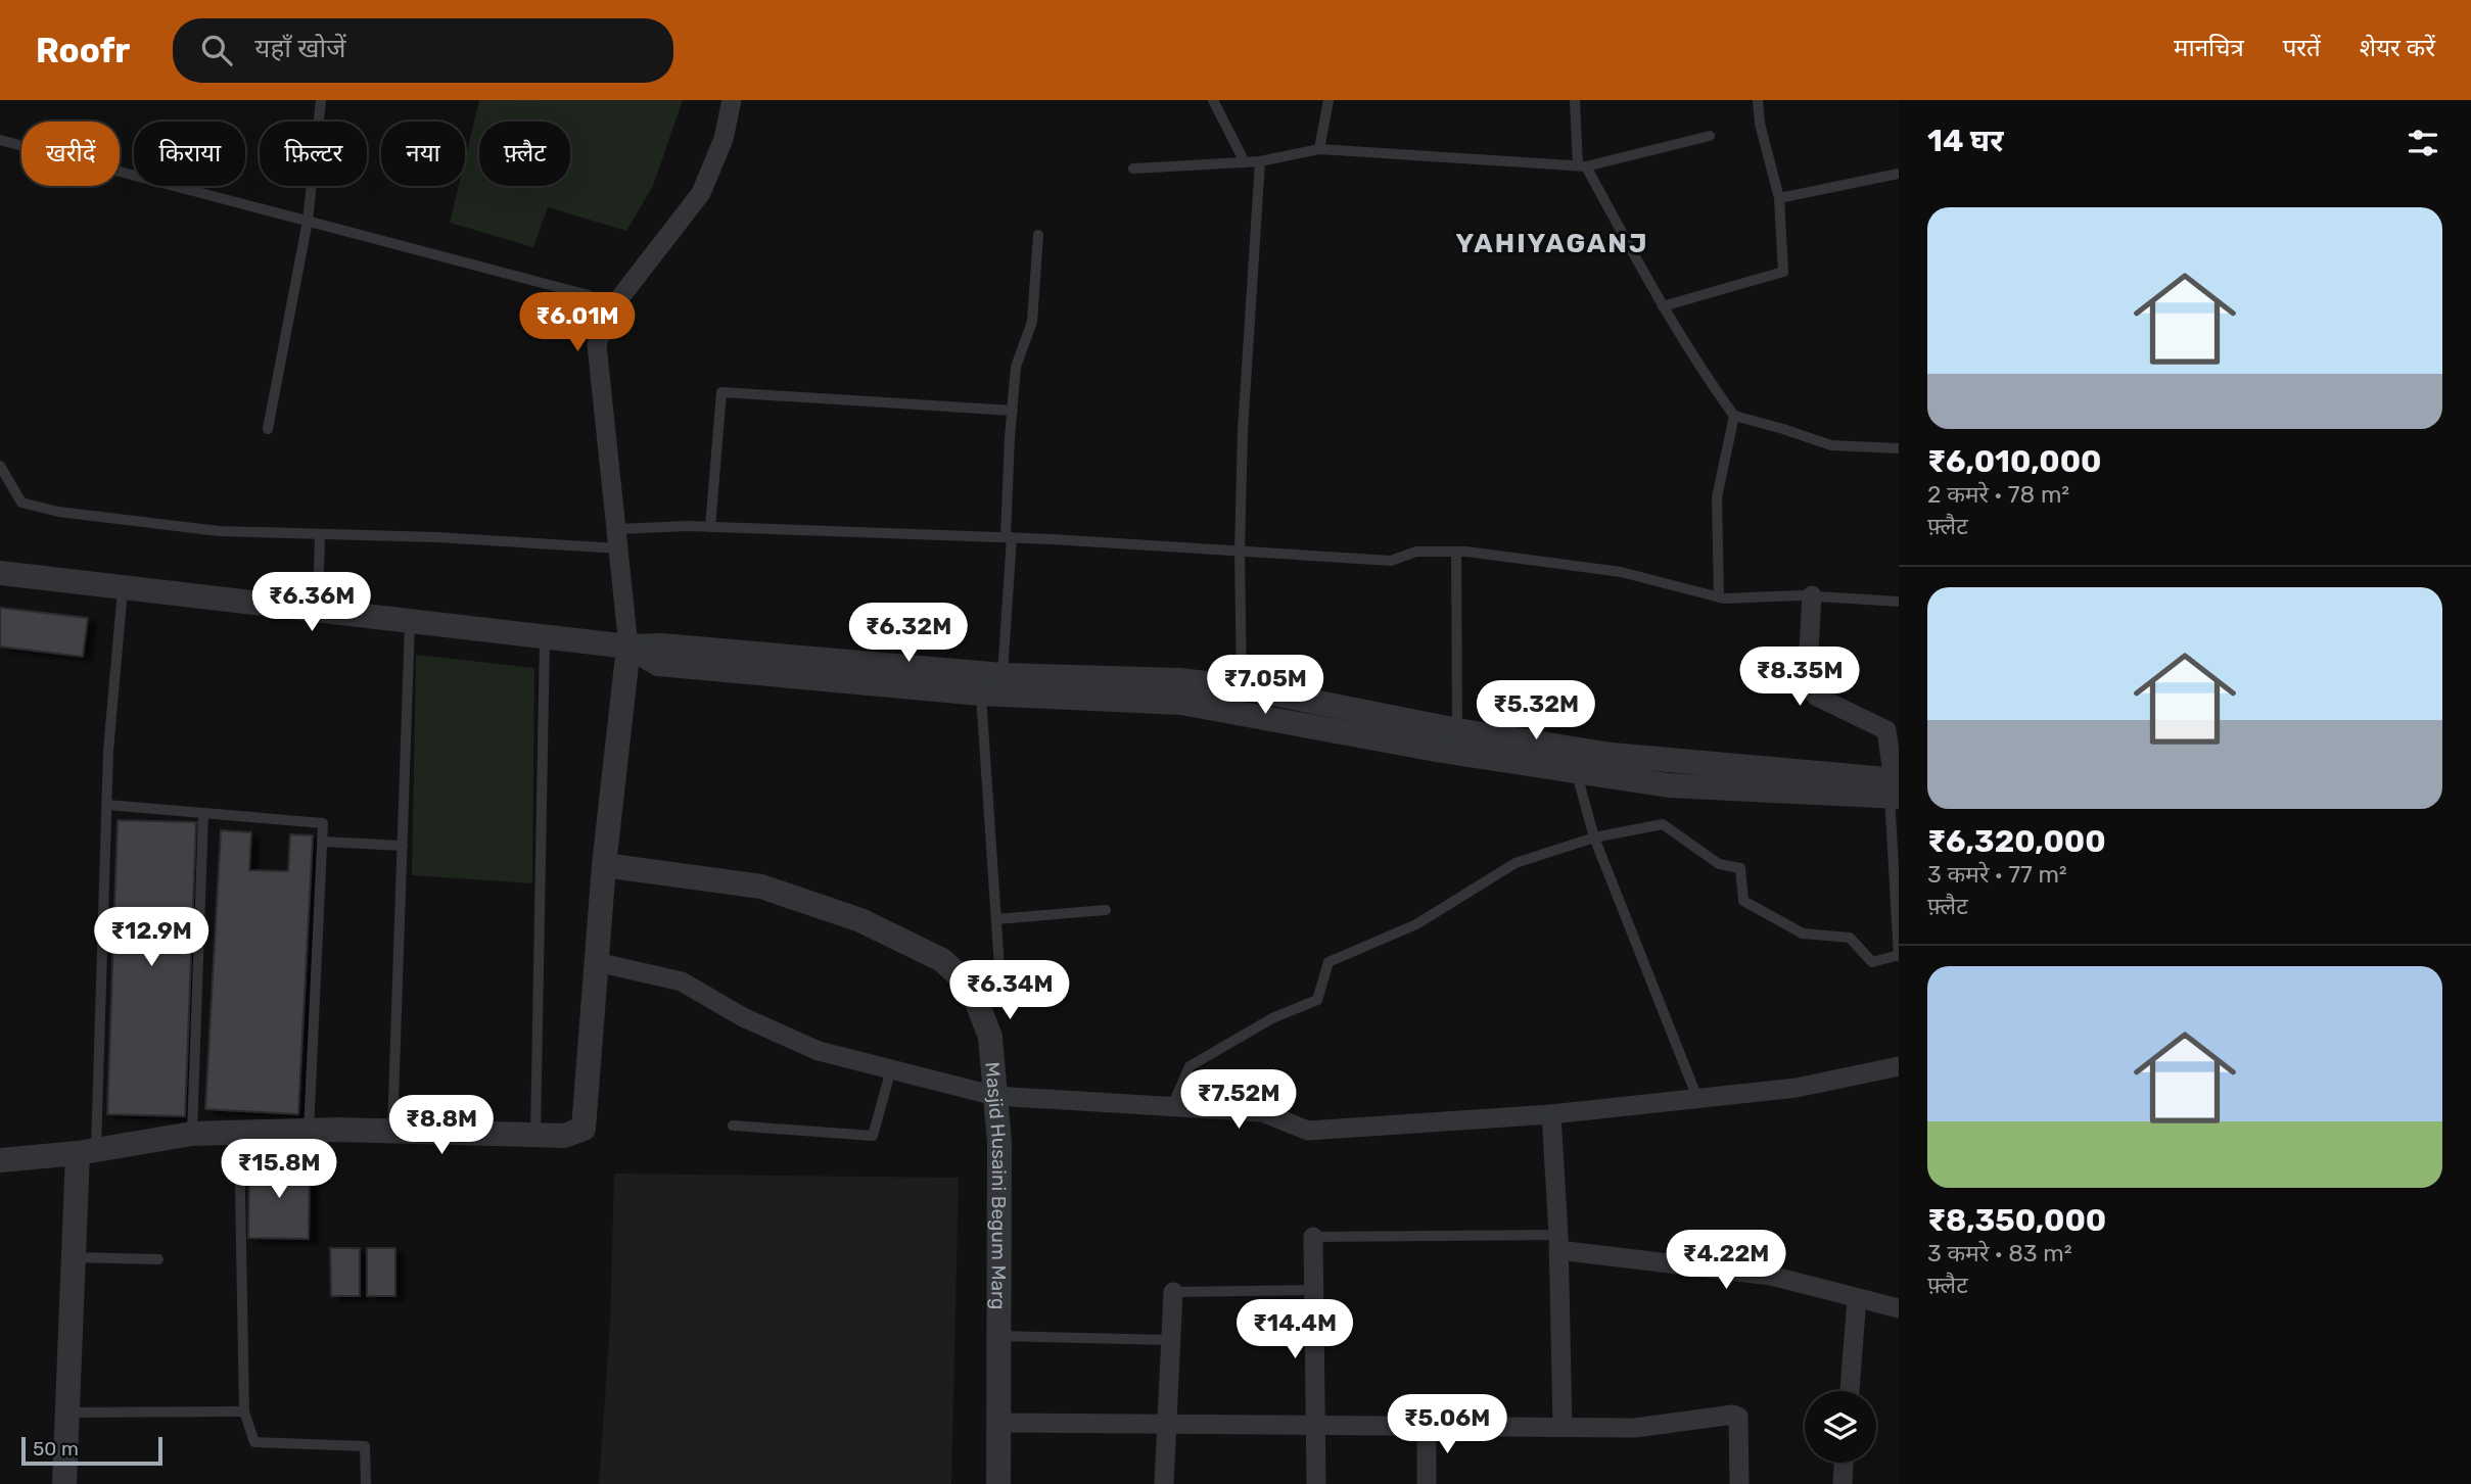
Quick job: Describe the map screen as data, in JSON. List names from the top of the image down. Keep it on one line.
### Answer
{"streets":{"street":["Masjid Husaini Begum Marg"]},"districts":["YAHIYAGANJ"],"scale_bar":"50 m","page":{"header":"Roofr","search":"यहाँ खोजें","nav":["मानचित्र","परतें","शेयर करें"],"heading":"14 घर","chip":["खरीदें","किराया","फ़िल्टर","नया","फ़्लैट"],"list":[{"name":"₹6,010,000","note":"2 कमरे · 78 m² · फ़्लैट"},{"name":"₹6,320,000","note":"3 कमरे · 77 m² · फ़्लैट"},{"name":"₹8,350,000","note":"3 कमरे · 83 m² · फ़्लैट"}],"price":["₹6.01M","₹6.36M","₹6.32M","₹8.35M","₹7.05M","₹5.32M","₹12.9M","₹6.34M","₹7.52M","₹8.8M","₹15.8M","₹4.22M","₹14.4M","₹5.06M"],"scale":"50 m"}}
